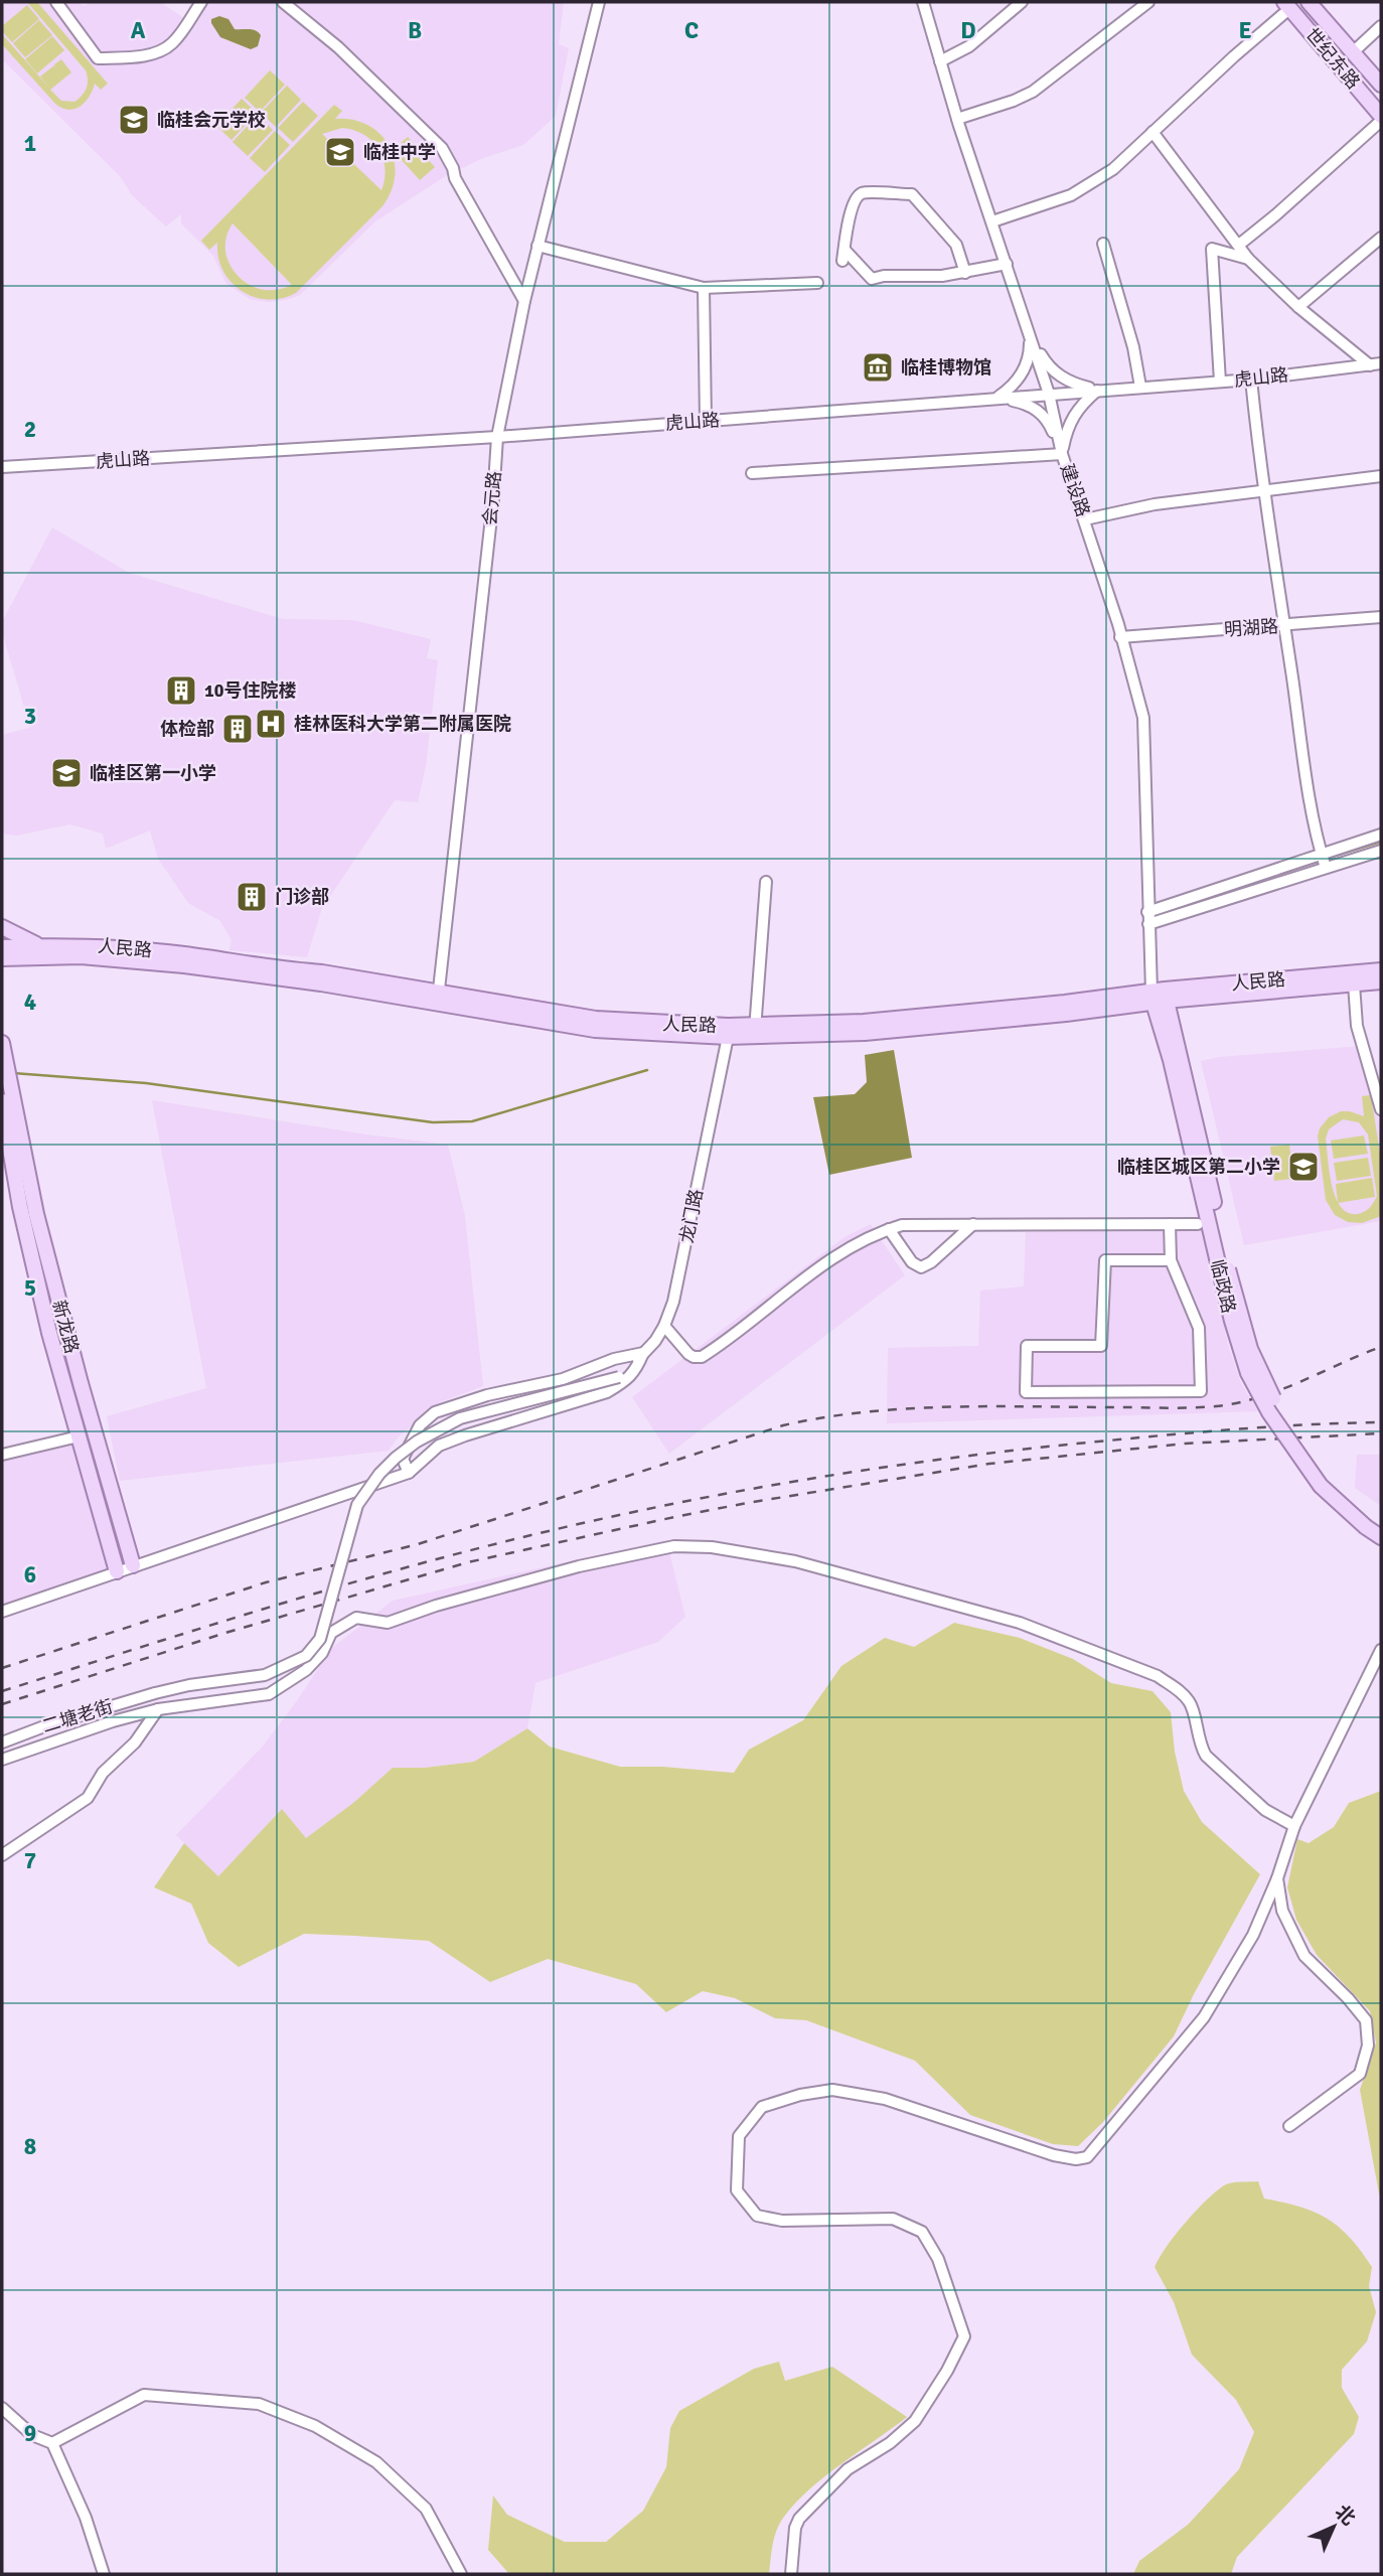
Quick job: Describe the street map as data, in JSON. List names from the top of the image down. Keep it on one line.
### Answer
{"streets":{"main road":["世纪东路","人民路","临政路","新龙路"],"street":["虎山路","建设路","会元路","明湖路","龙门路","二塘老街"]},"crossings":[["虎山路","建设路"],["虎山路","会元路"],["建设路","明湖路"],["建设路","人民路"],["建设路","临政路"],["会元路","人民路"],["人民路","龙门路"],["人民路","临政路"],["龙门路","二塘老街"]],"places":{"school or university":["临桂会元学校","临桂中学","临桂区第一小学","临桂区城区第二小学"],"museum":["临桂博物馆"],"building":["10号住院楼","体检部","门诊部"],"hospital":["桂林医科大学第二附属医院"]},"north":"top right","grid":{"columns":["A","B","C","D","E"],"rows":["1","2","3","4","5","6","7","8","9"]}}
